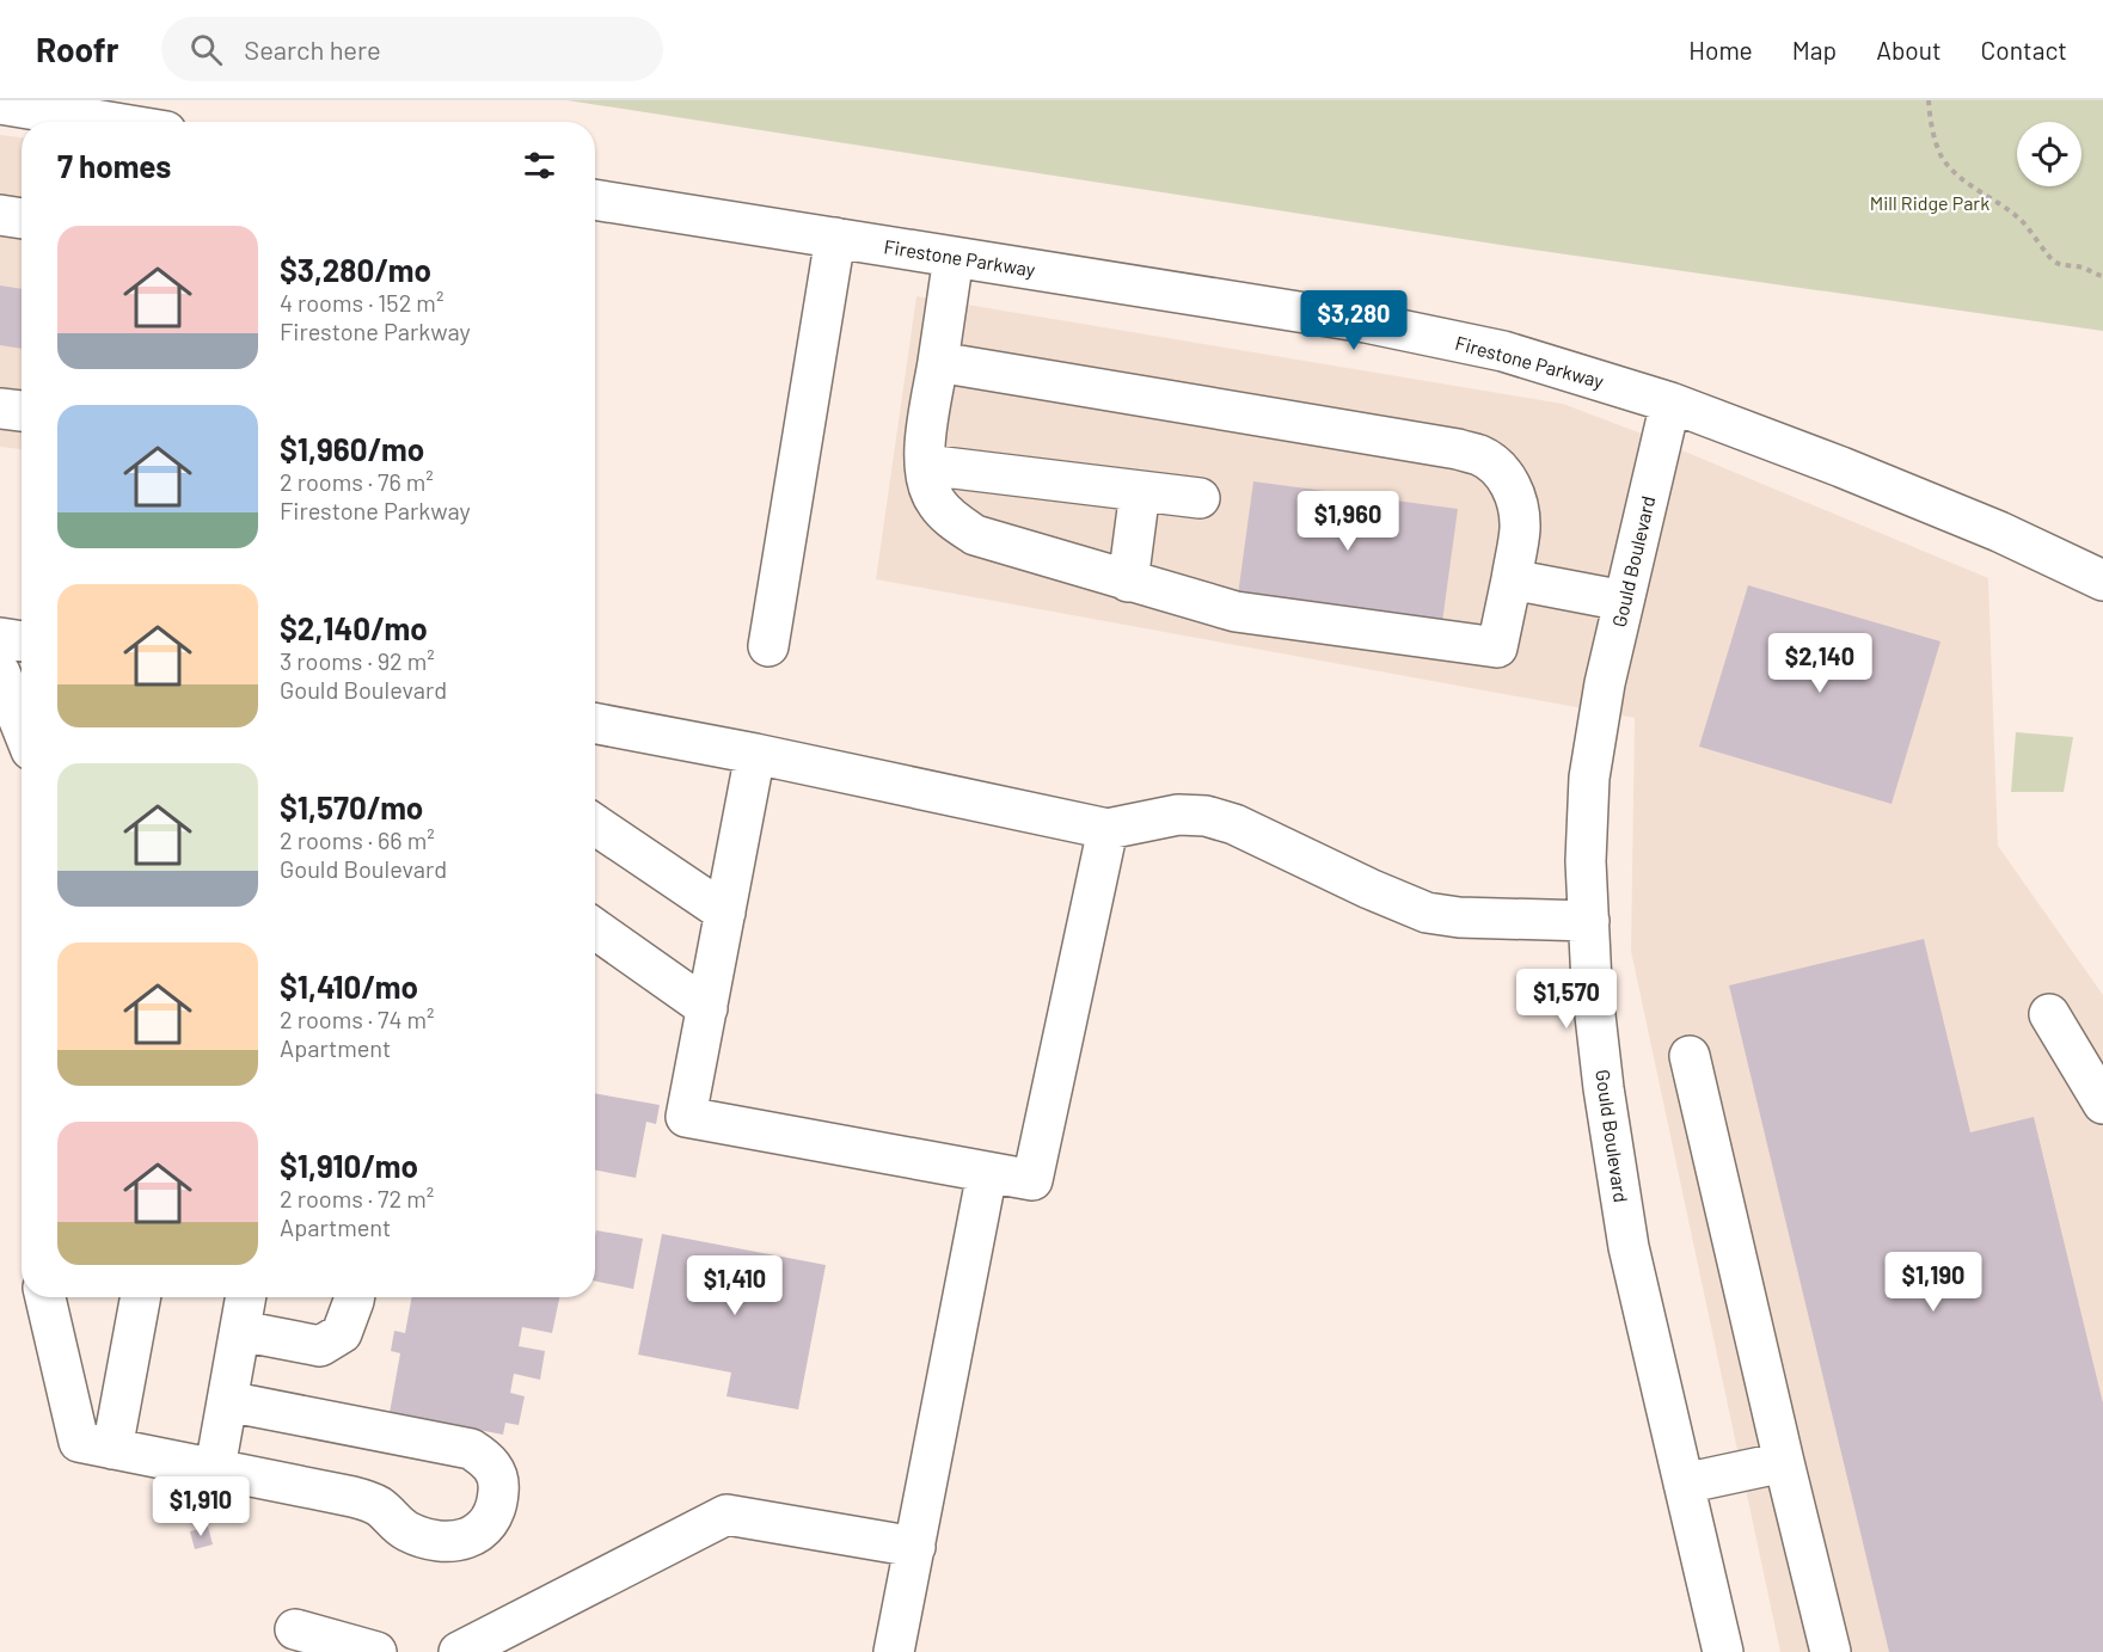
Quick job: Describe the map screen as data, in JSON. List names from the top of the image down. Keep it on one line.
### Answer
{"streets":{"street":["Firestone Parkway","Gould Boulevard"]},"crossings":[["Firestone Parkway","Gould Boulevard"]],"parks":["Mill Ridge Park"],"page":{"header":"Roofr","search":"Search here","nav":["Home","Map","About","Contact"],"heading":"7 homes","list":[{"name":"$3,280/mo","note":"4 rooms · 152 m² · Firestone Parkway"},{"name":"$1,960/mo","note":"2 rooms · 76 m² · Firestone Parkway"},{"name":"$2,140/mo","note":"3 rooms · 92 m² · Gould Boulevard"},{"name":"$1,570/mo","note":"2 rooms · 66 m² · Gould Boulevard"},{"name":"$1,410/mo","note":"2 rooms · 74 m² · Apartment"},{"name":"$1,910/mo","note":"2 rooms · 72 m² · Apartment"}],"price":["$3,280","$1,960","$2,140","$1,570","$1,190","$1,410","$1,910"]}}
